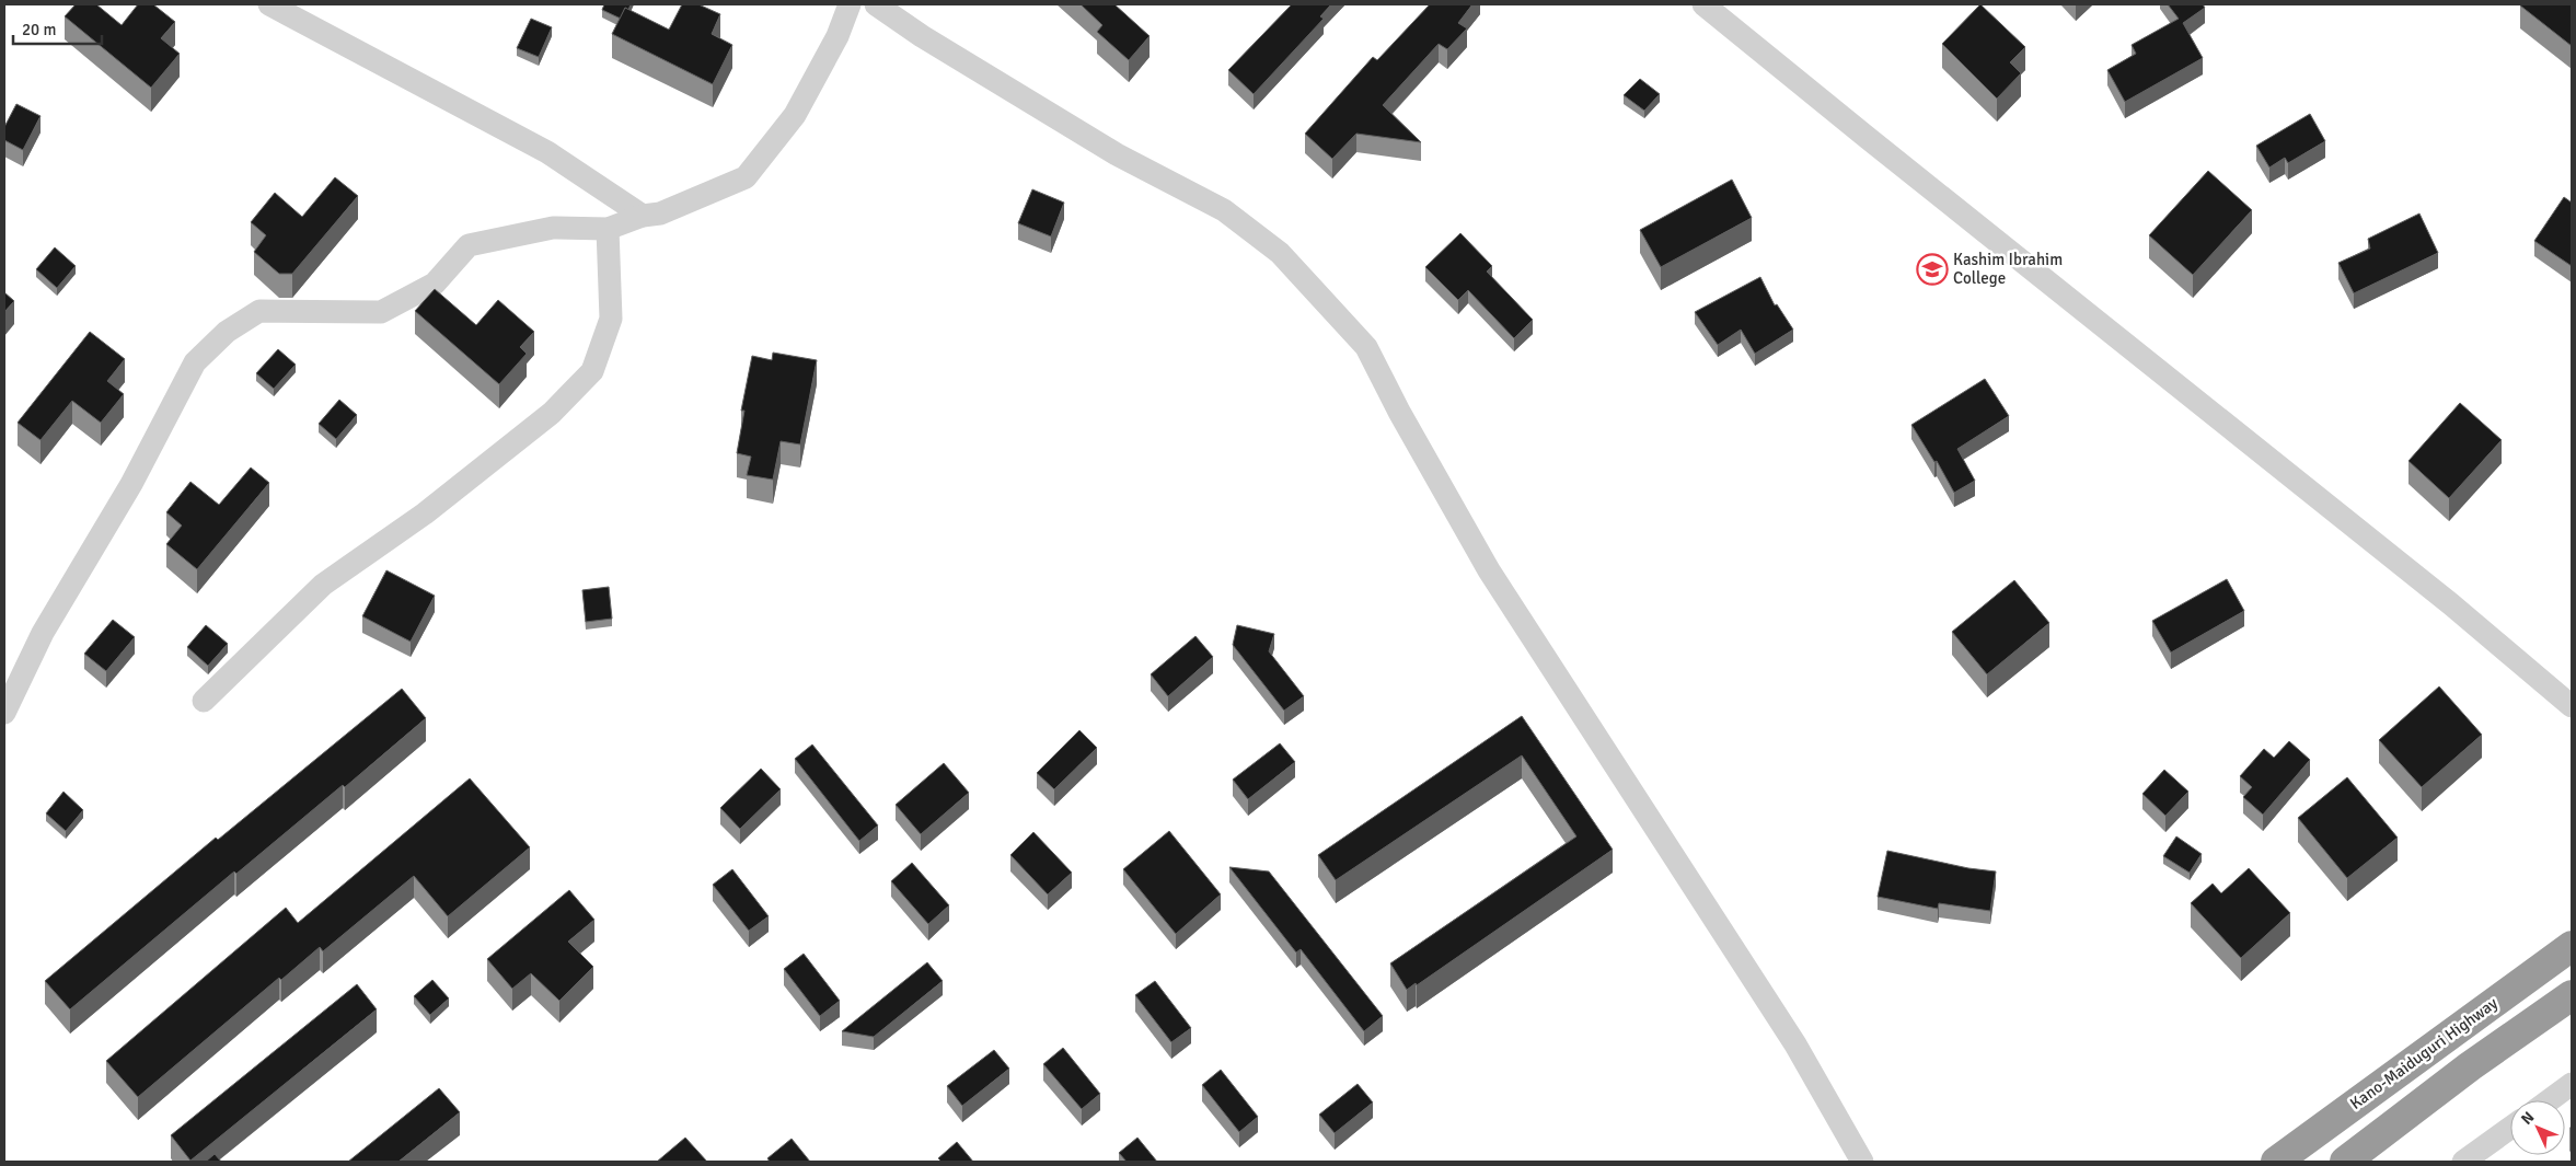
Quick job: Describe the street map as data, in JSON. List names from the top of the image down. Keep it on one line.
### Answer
{"streets":{"highway":["Kano-Maiduguri Highway"]},"places":{"school or university":["Kashim Ibrahim College"]},"scale_bar":"20 m","north":"top left"}
